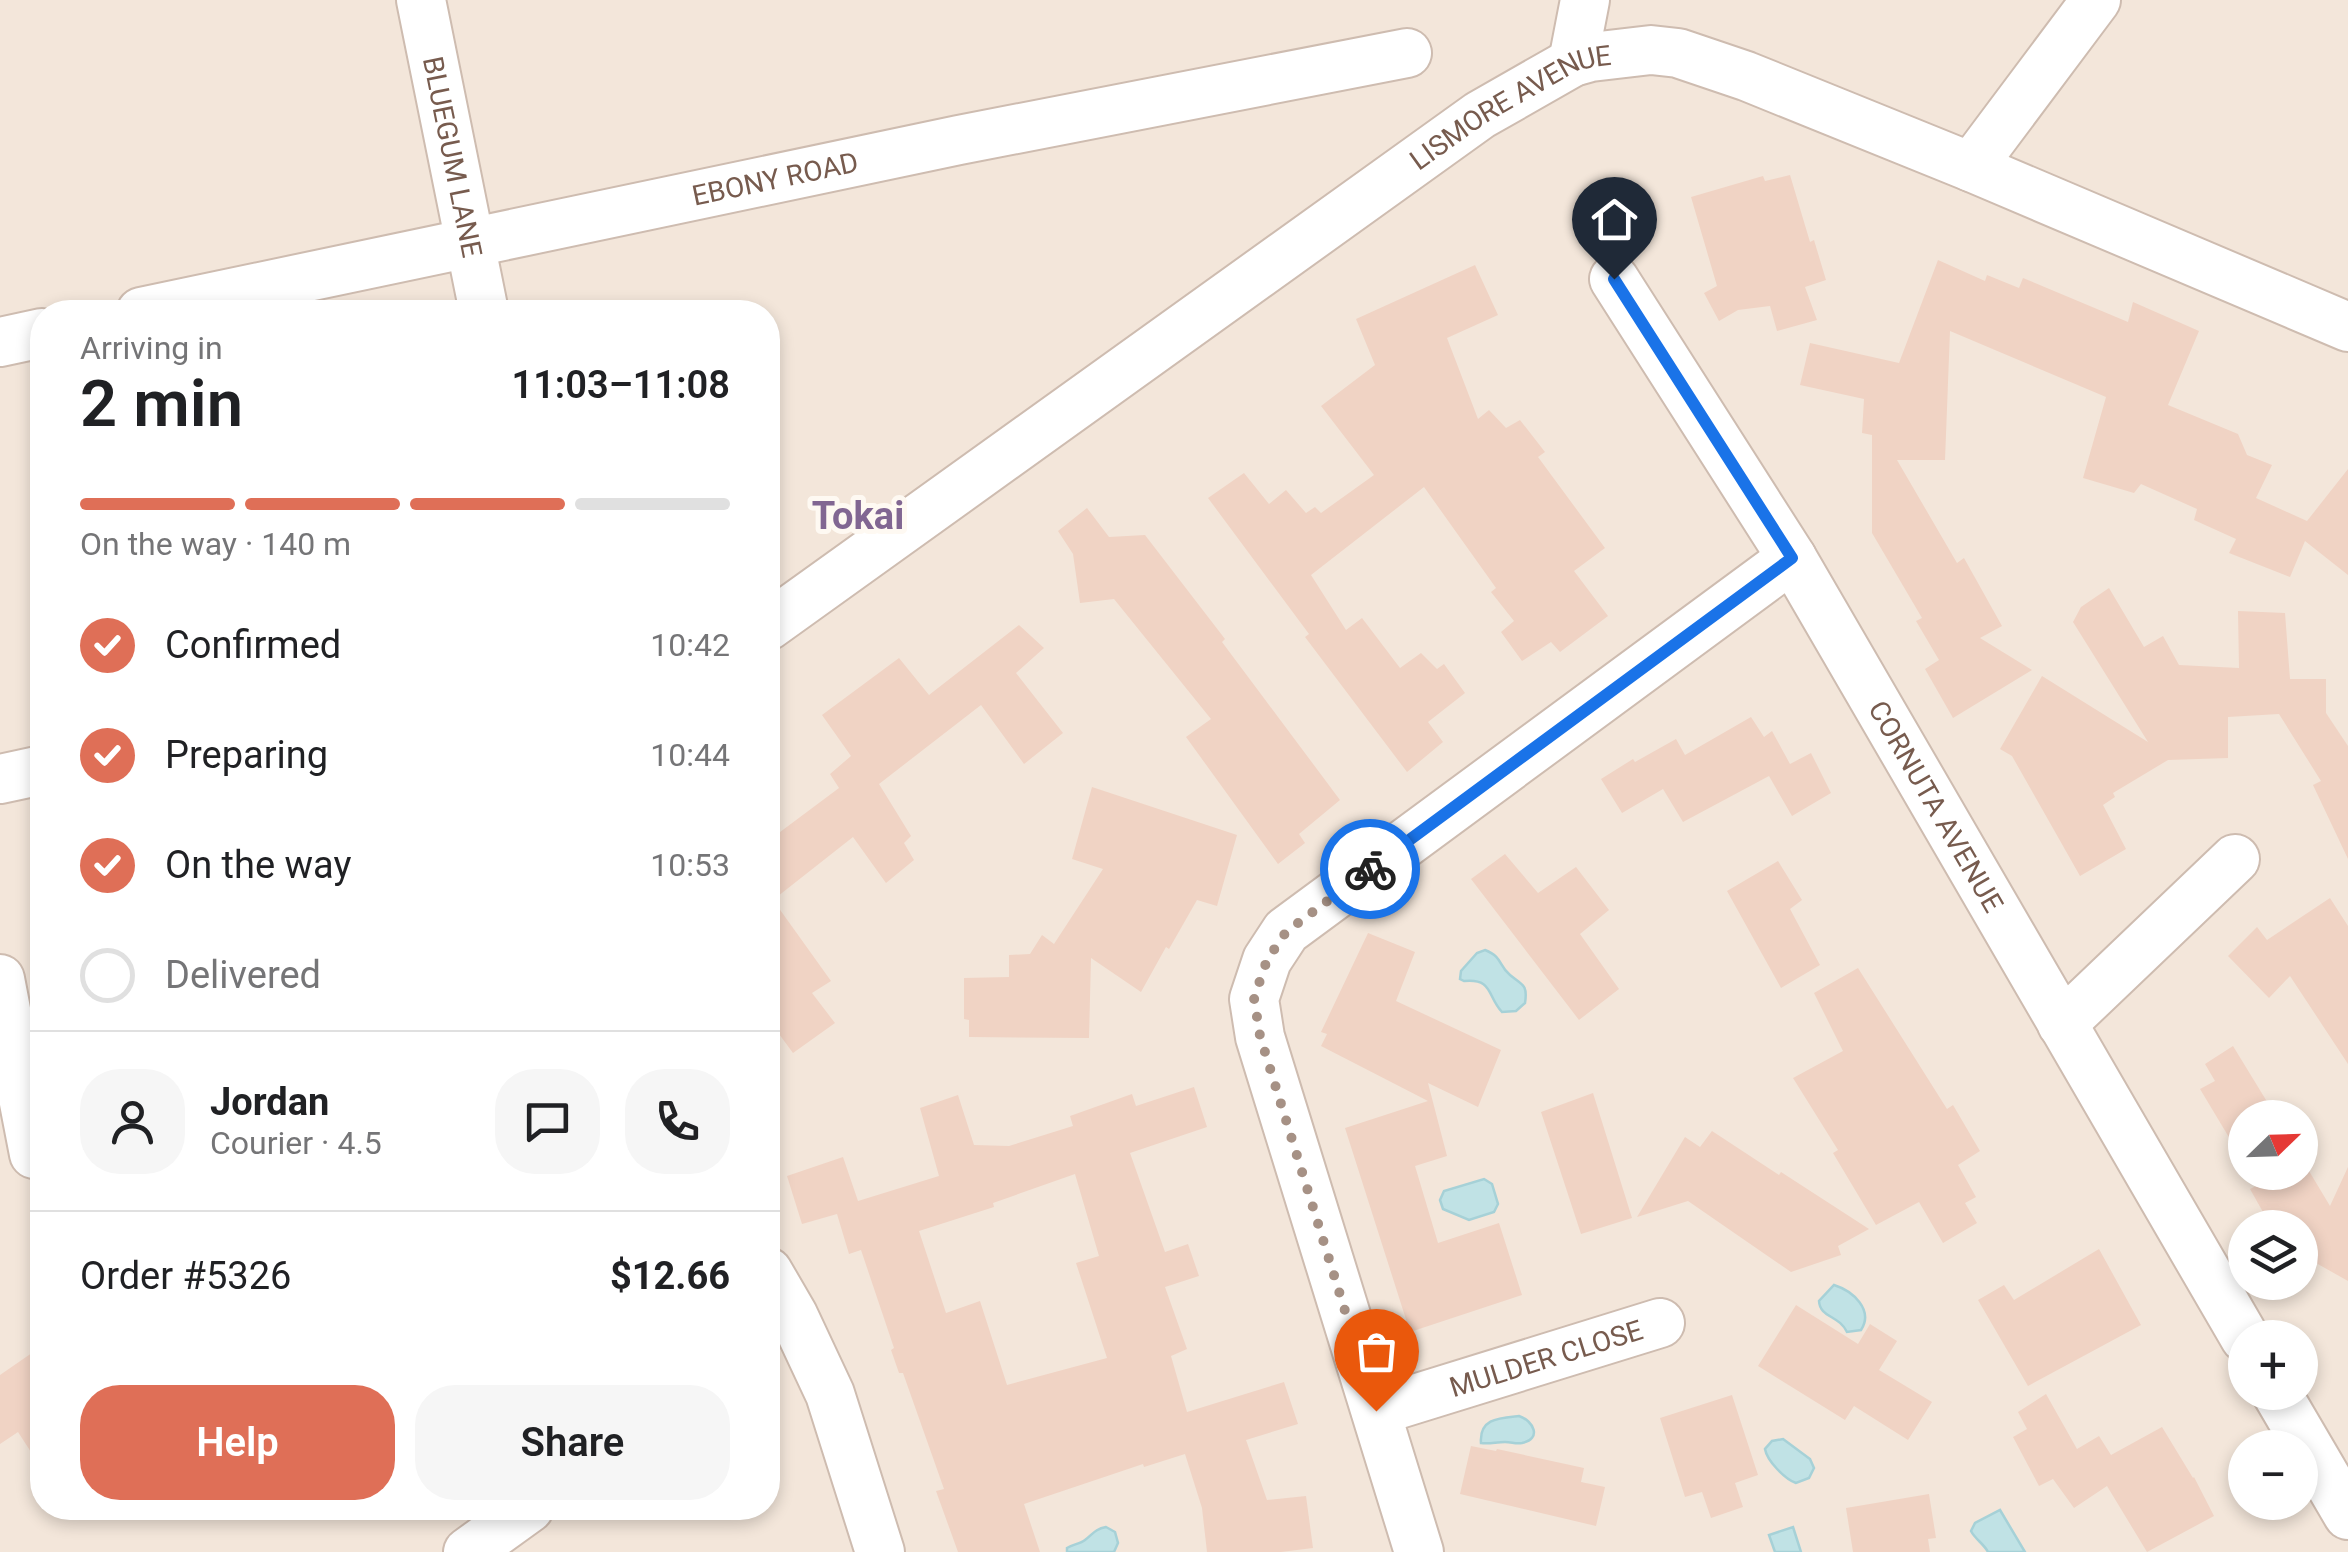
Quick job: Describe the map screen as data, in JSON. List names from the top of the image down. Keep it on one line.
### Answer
{"streets":{"street":["LISMORE AVENUE","BLUEGUM LANE","EBONY ROAD","CORNUTA AVENUE","MULDER CLOSE"]},"crossings":[["BLUEGUM LANE","EBONY ROAD"]],"districts":["Tokai"],"north":"top right","page":{"heading":["2 min","Arriving in","11:03–11:08"],"panel":["Jordan","Courier · 4.5","Order #5326","$12.66"],"bar":"On the way · 140 m","list":[["Confirmed","10:42"],["Preparing","10:44"],["On the way","10:53"],"Delivered"],"map_buttons":["+","−"],"buttons":["Help","Share"]}}
